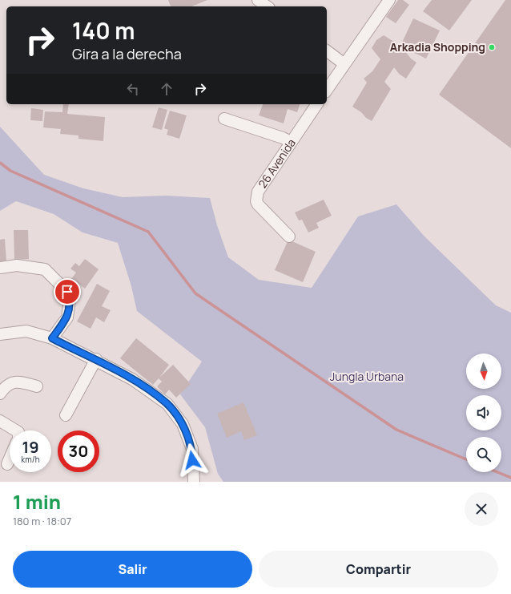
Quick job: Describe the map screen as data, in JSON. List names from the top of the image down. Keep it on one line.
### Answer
{"streets":{"street":["26 Avenida"]},"parks":["Jungla Urbana"],"places":["Arkadia Shopping"],"north":"bottom","page":{"turn":["140 m","Gira a la derecha"],"speed":"19 km/h","limit":"30","heading":["1 min","180 m · 18:07"],"buttons":["Salir","Compartir"]}}
